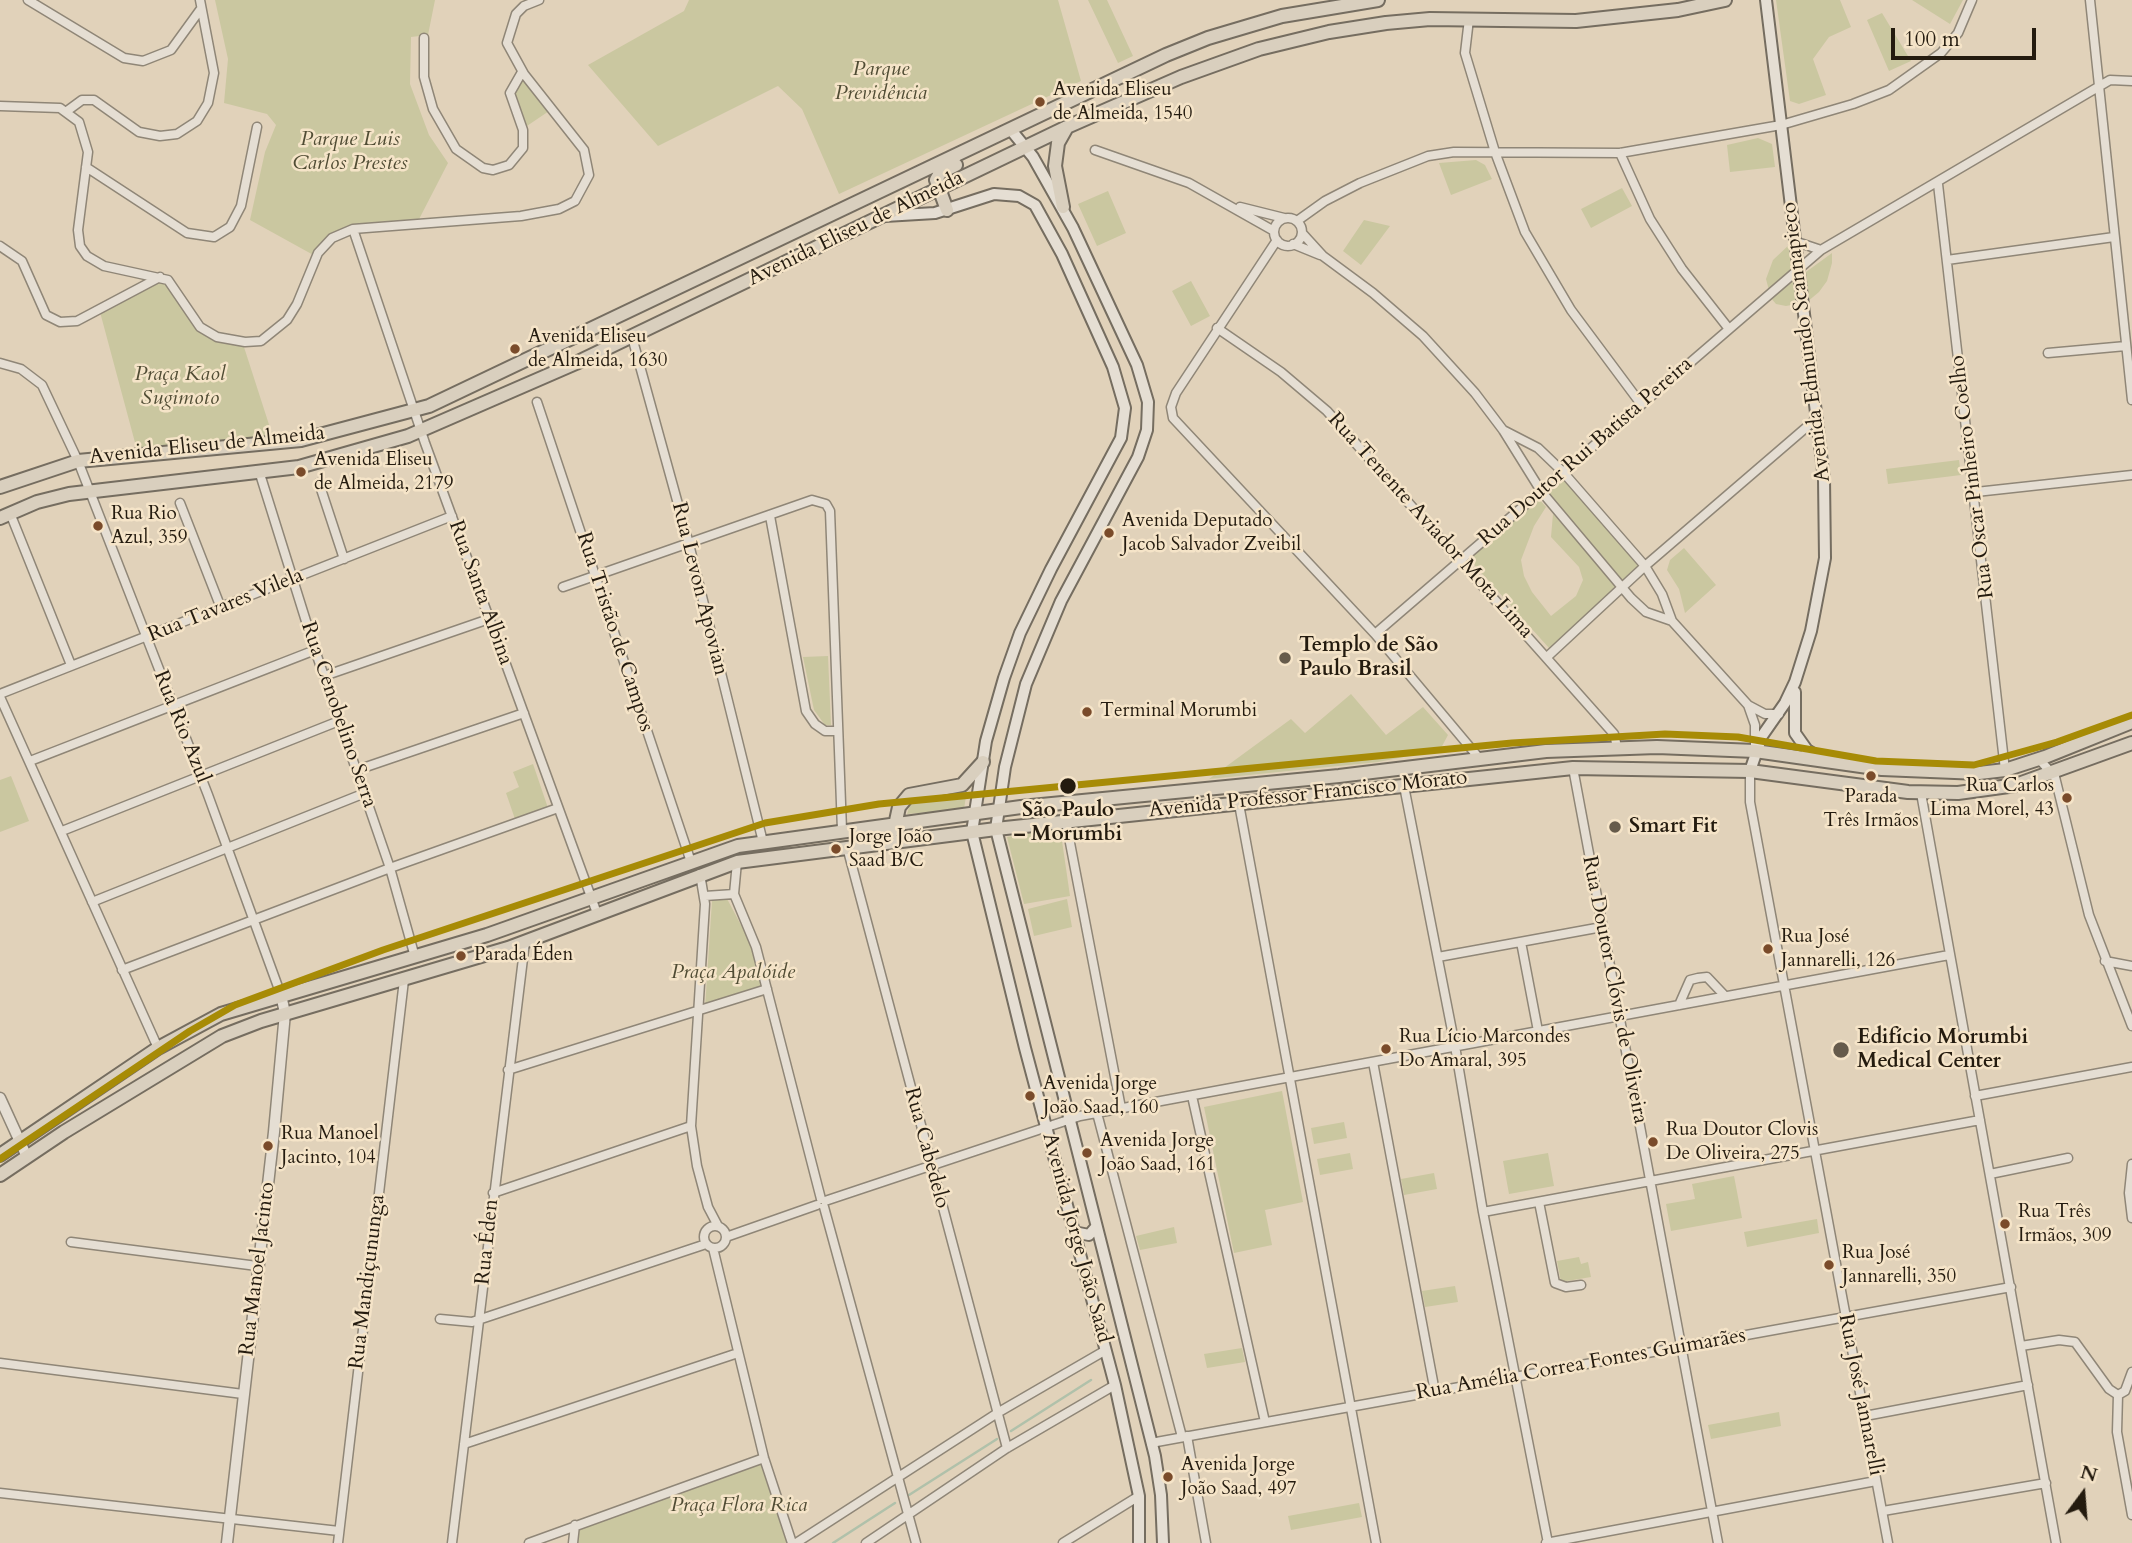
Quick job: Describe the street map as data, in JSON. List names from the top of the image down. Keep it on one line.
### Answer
{"streets":{"main road":["Avenida Eliseu de Almeida","Avenida Edmundo Scannapieco","Avenida Professor Francisco Morato","Avenida Jorge João Saad","Rua José Jannarelli"],"street":["Rua Doutor Rui Batista Pereira","Rua Oscar Pinheiro Coelho","Rua Tenente Aviador Mota Lima","Rua Levon Apovian","Rua Santa Albina","Rua Tavares Vilela","Rua Tristão de Campos","Rua Cenobelino Serra","Rua Rio Azul","Rua Doutor Clóvis de Oliveira","Rua Cabedelo","Rua Éden","Rua Manoel Jacinto","Rua Mandiçununga","Rua Amélia Correa Fontes Guimarães"]},"crossings":[["Avenida Eliseu de Almeida","Rua Levon Apovian"],["Avenida Eliseu de Almeida","Rua Santa Albina"],["Avenida Eliseu de Almeida","Rua Cenobelino Serra"],["Avenida Eliseu de Almeida","Rua Rio Azul"],["Avenida Edmundo Scannapieco","Rua Doutor Rui Batista Pereira"],["Avenida Edmundo Scannapieco","Avenida Professor Francisco Morato"],["Avenida Edmundo Scannapieco","Rua José Jannarelli"],["Rua Doutor Rui Batista Pereira","Rua Oscar Pinheiro Coelho"],["Rua Doutor Rui Batista Pereira","Rua Tenente Aviador Mota Lima"],["Rua Oscar Pinheiro Coelho","Avenida Professor Francisco Morato"],["Rua Tenente Aviador Mota Lima","Avenida Professor Francisco Morato"],["Rua Levon Apovian","Avenida Professor Francisco Morato"],["Rua Santa Albina","Rua Tavares Vilela"],["Rua Santa Albina","Avenida Professor Francisco Morato"],["Rua Tavares Vilela","Rua Cenobelino Serra"],["Rua Tavares Vilela","Rua Rio Azul"],["Rua Tristão de Campos","Avenida Professor Francisco Morato"],["Rua Cenobelino Serra","Avenida Professor Francisco Morato"],["Rua Rio Azul","Avenida Professor Francisco Morato"],["Rua Rio Azul","Rua Manoel Jacinto"],["Avenida Professor Francisco Morato","Rua Doutor Clóvis de Oliveira"],["Avenida Professor Francisco Morato","Rua Cabedelo"],["Avenida Professor Francisco Morato","Avenida Jorge João Saad"],["Avenida Professor Francisco Morato","Rua Éden"],["Avenida Professor Francisco Morato","Rua Manoel Jacinto"],["Avenida Professor Francisco Morato","Rua Mandiçununga"],["Avenida Professor Francisco Morato","Rua José Jannarelli"],["Rua Doutor Clóvis de Oliveira","Rua Amélia Correa Fontes Guimarães"],["Avenida Jorge João Saad","Rua Amélia Correa Fontes Guimarães"],["Rua Amélia Correa Fontes Guimarães","Rua José Jannarelli"]],"parks":["Parque Previdência","Parque Luis Carlos Prestes","Praça Kaol Sugimoto","Praça Apalóide","Praça Flora Rica"],"places":["Avenida Eliseu de Almeida, 1540","Avenida Eliseu de Almeida, 1630","Avenida Eliseu de Almeida, 2179","Rua Rio Azul, 359","Avenida Deputado Jacob Salvador Zveibil","Templo de São Paulo Brasil","Terminal Morumbi","Parada Três Irmãos","São Paulo – Morumbi","Rua Carlos Lima Morel, 43","Smart Fit","Jorge João Saad B/C","Rua José Jannarelli, 126","Parada Éden","Rua Lício Marcondes Do Amaral, 395","Edifício Morumbi Medical Center","Avenida Jorge João Saad, 160","Rua Doutor Clovis De Oliveira, 275","Rua Manoel Jacinto, 104","Avenida Jorge João Saad, 161","Rua Três Irmãos, 309","Rua José Jannarelli, 350","Avenida Jorge João Saad, 497"],"scale_bar":"100 m","north":"top"}
